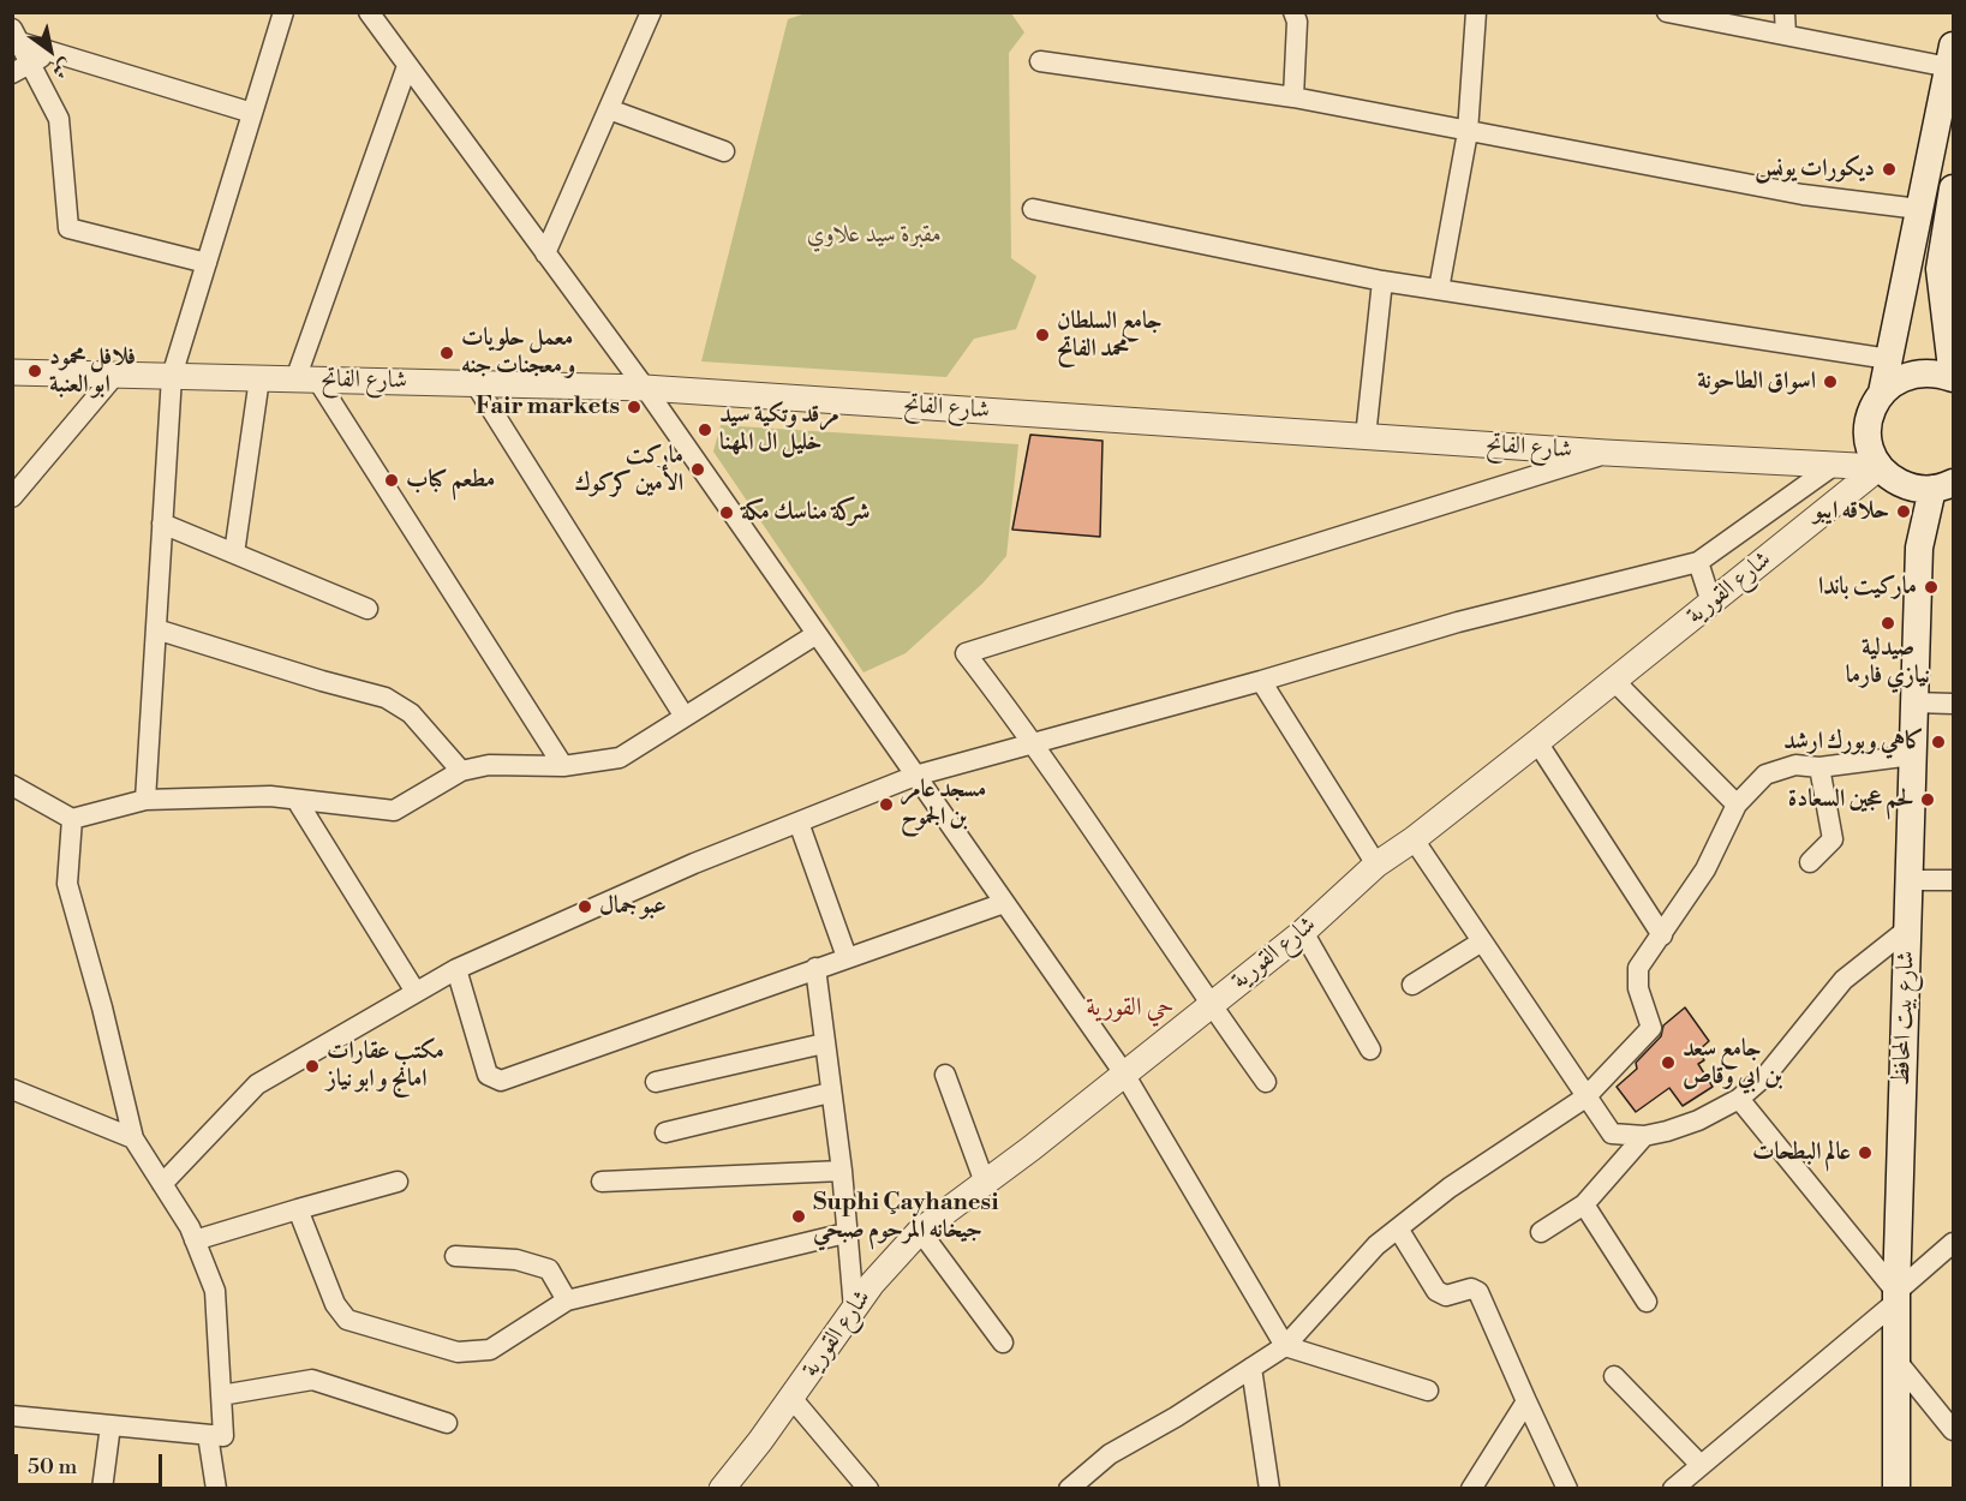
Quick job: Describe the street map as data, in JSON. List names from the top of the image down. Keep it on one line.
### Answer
{"streets":{"main road":["شارع بيت المحافظ"],"street":["شارع الفاتح","شارع القورية"]},"crossings":[["شارع الفاتح","شارع القورية"]],"districts":["حي القورية"],"parks":["مقبرة سيد علاوي"],"places":["ديكورات يونس","جامع السلطان محمد الفاتح","معمل حلويات و معجنات جنه","فلافل محمود ابو العنبة","اسواق الطاحونة","Fair markets","مرقد وتكية سيد خليل ال المهنا","ماركت الأمين كركوك","مطعم كباب","حلاقه ايبو","شركة مناسك مكة","ماركيت باندا","صيدلية نيازي فارما","كاهي وبورك ارشد","لحم عجين السعادة","مسجد عامر بن الجموح","عبو جمال","جامع سعد بن ابي وقاص","مكتب عقارات امانج و ابو نياز","عالم البطحات","Suphi Çayhanesi جيخانه المرحوم صبحي"],"scale_bar":"50 m","north":"bottom right"}
